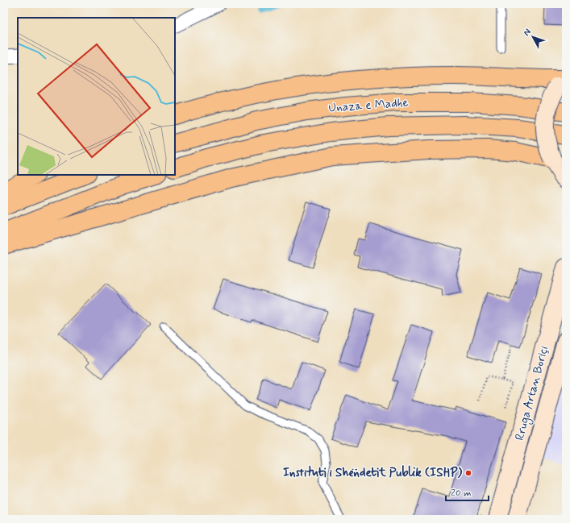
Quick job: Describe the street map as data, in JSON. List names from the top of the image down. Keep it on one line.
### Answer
{"streets":{"highway":["Unaza e Madhe"],"main road":["Rruga Artan Boriçi"]},"places":["Instituti i Shëndetit Publik (ISHP)"],"scale_bar":"20 m","north":"top left"}
